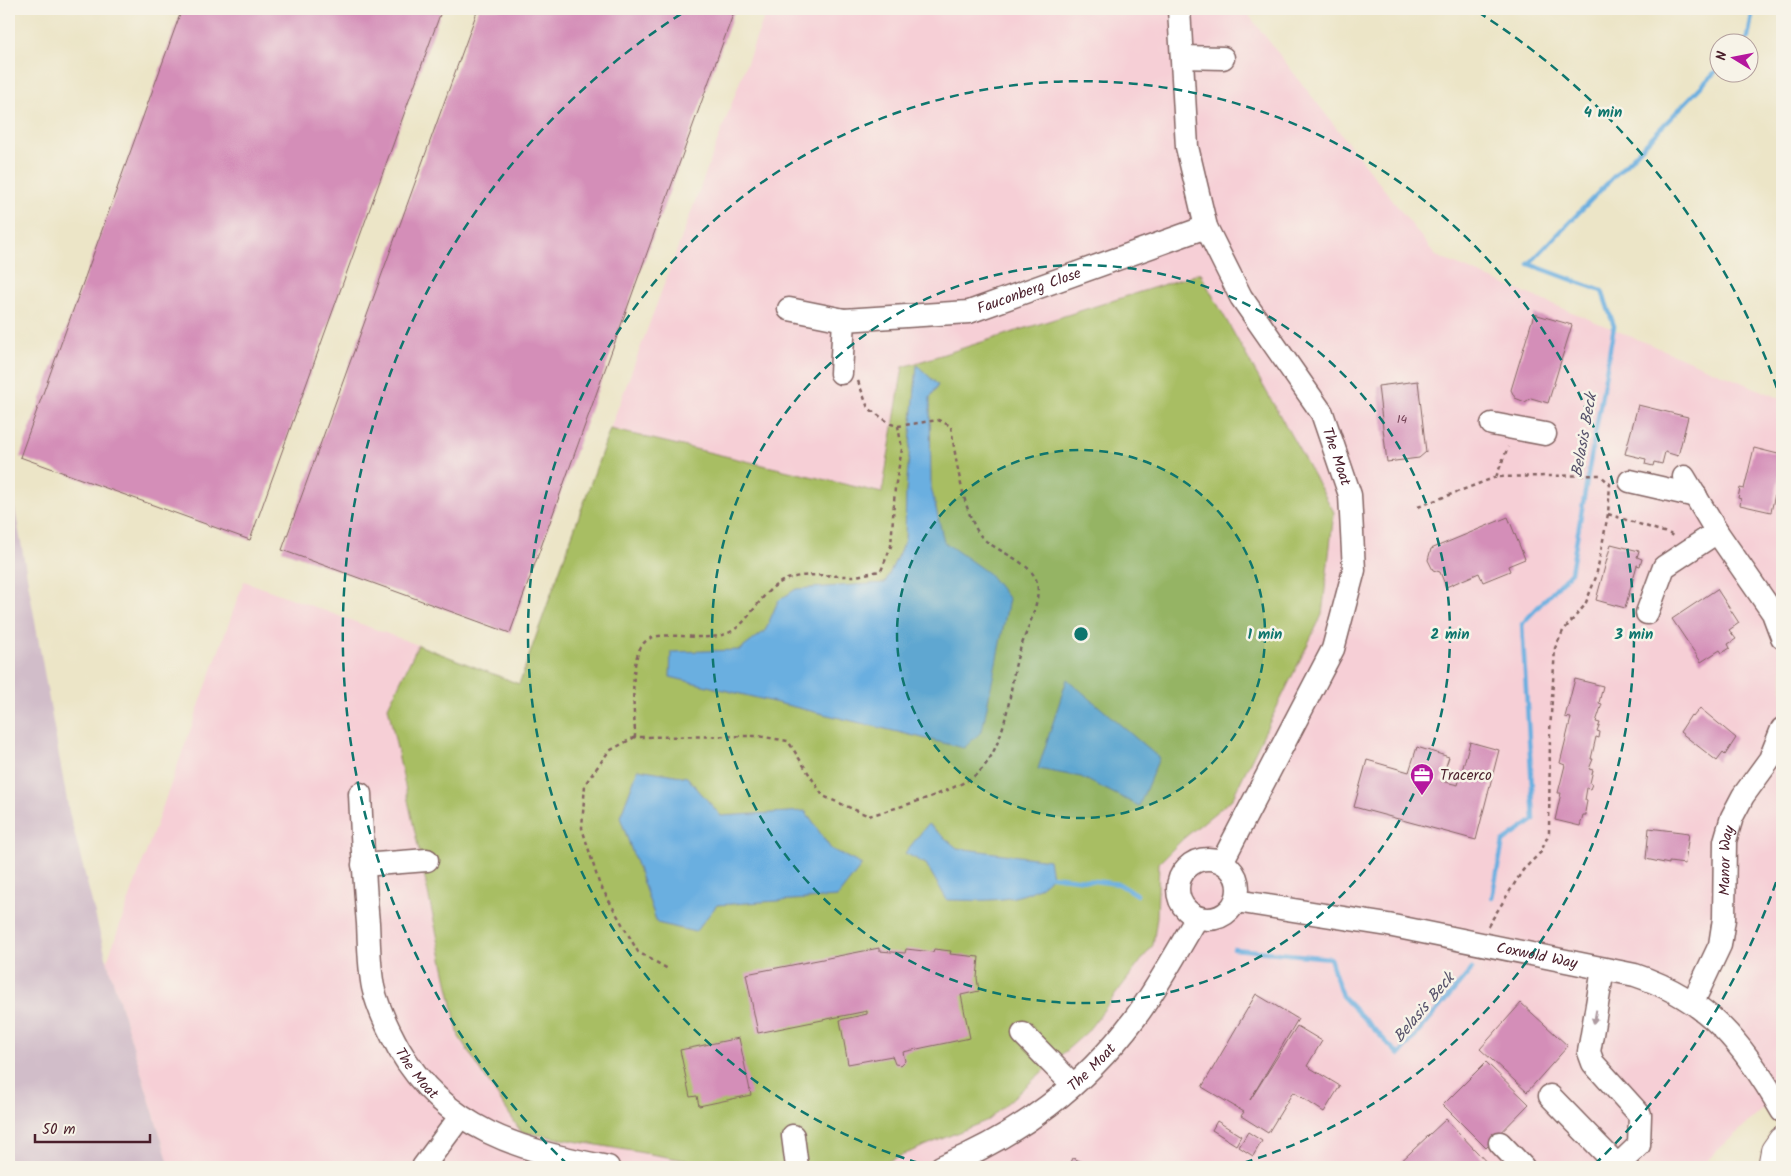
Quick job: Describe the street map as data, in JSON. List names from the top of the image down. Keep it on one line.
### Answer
{"streets":{"street":["Fauconberg Close","The Moat","Manor Way","Coxwold Way"]},"crossings":[["Fauconberg Close","The Moat"],["The Moat","Coxwold Way"],["Manor Way","Coxwold Way"]],"water":["Belasis Beck"],"places":{"office":["Tracerco"]},"house_numbers":["14"],"scale_bar":"50 m","north":"left","rings":["4 min","1 min","2 min","3 min"]}
